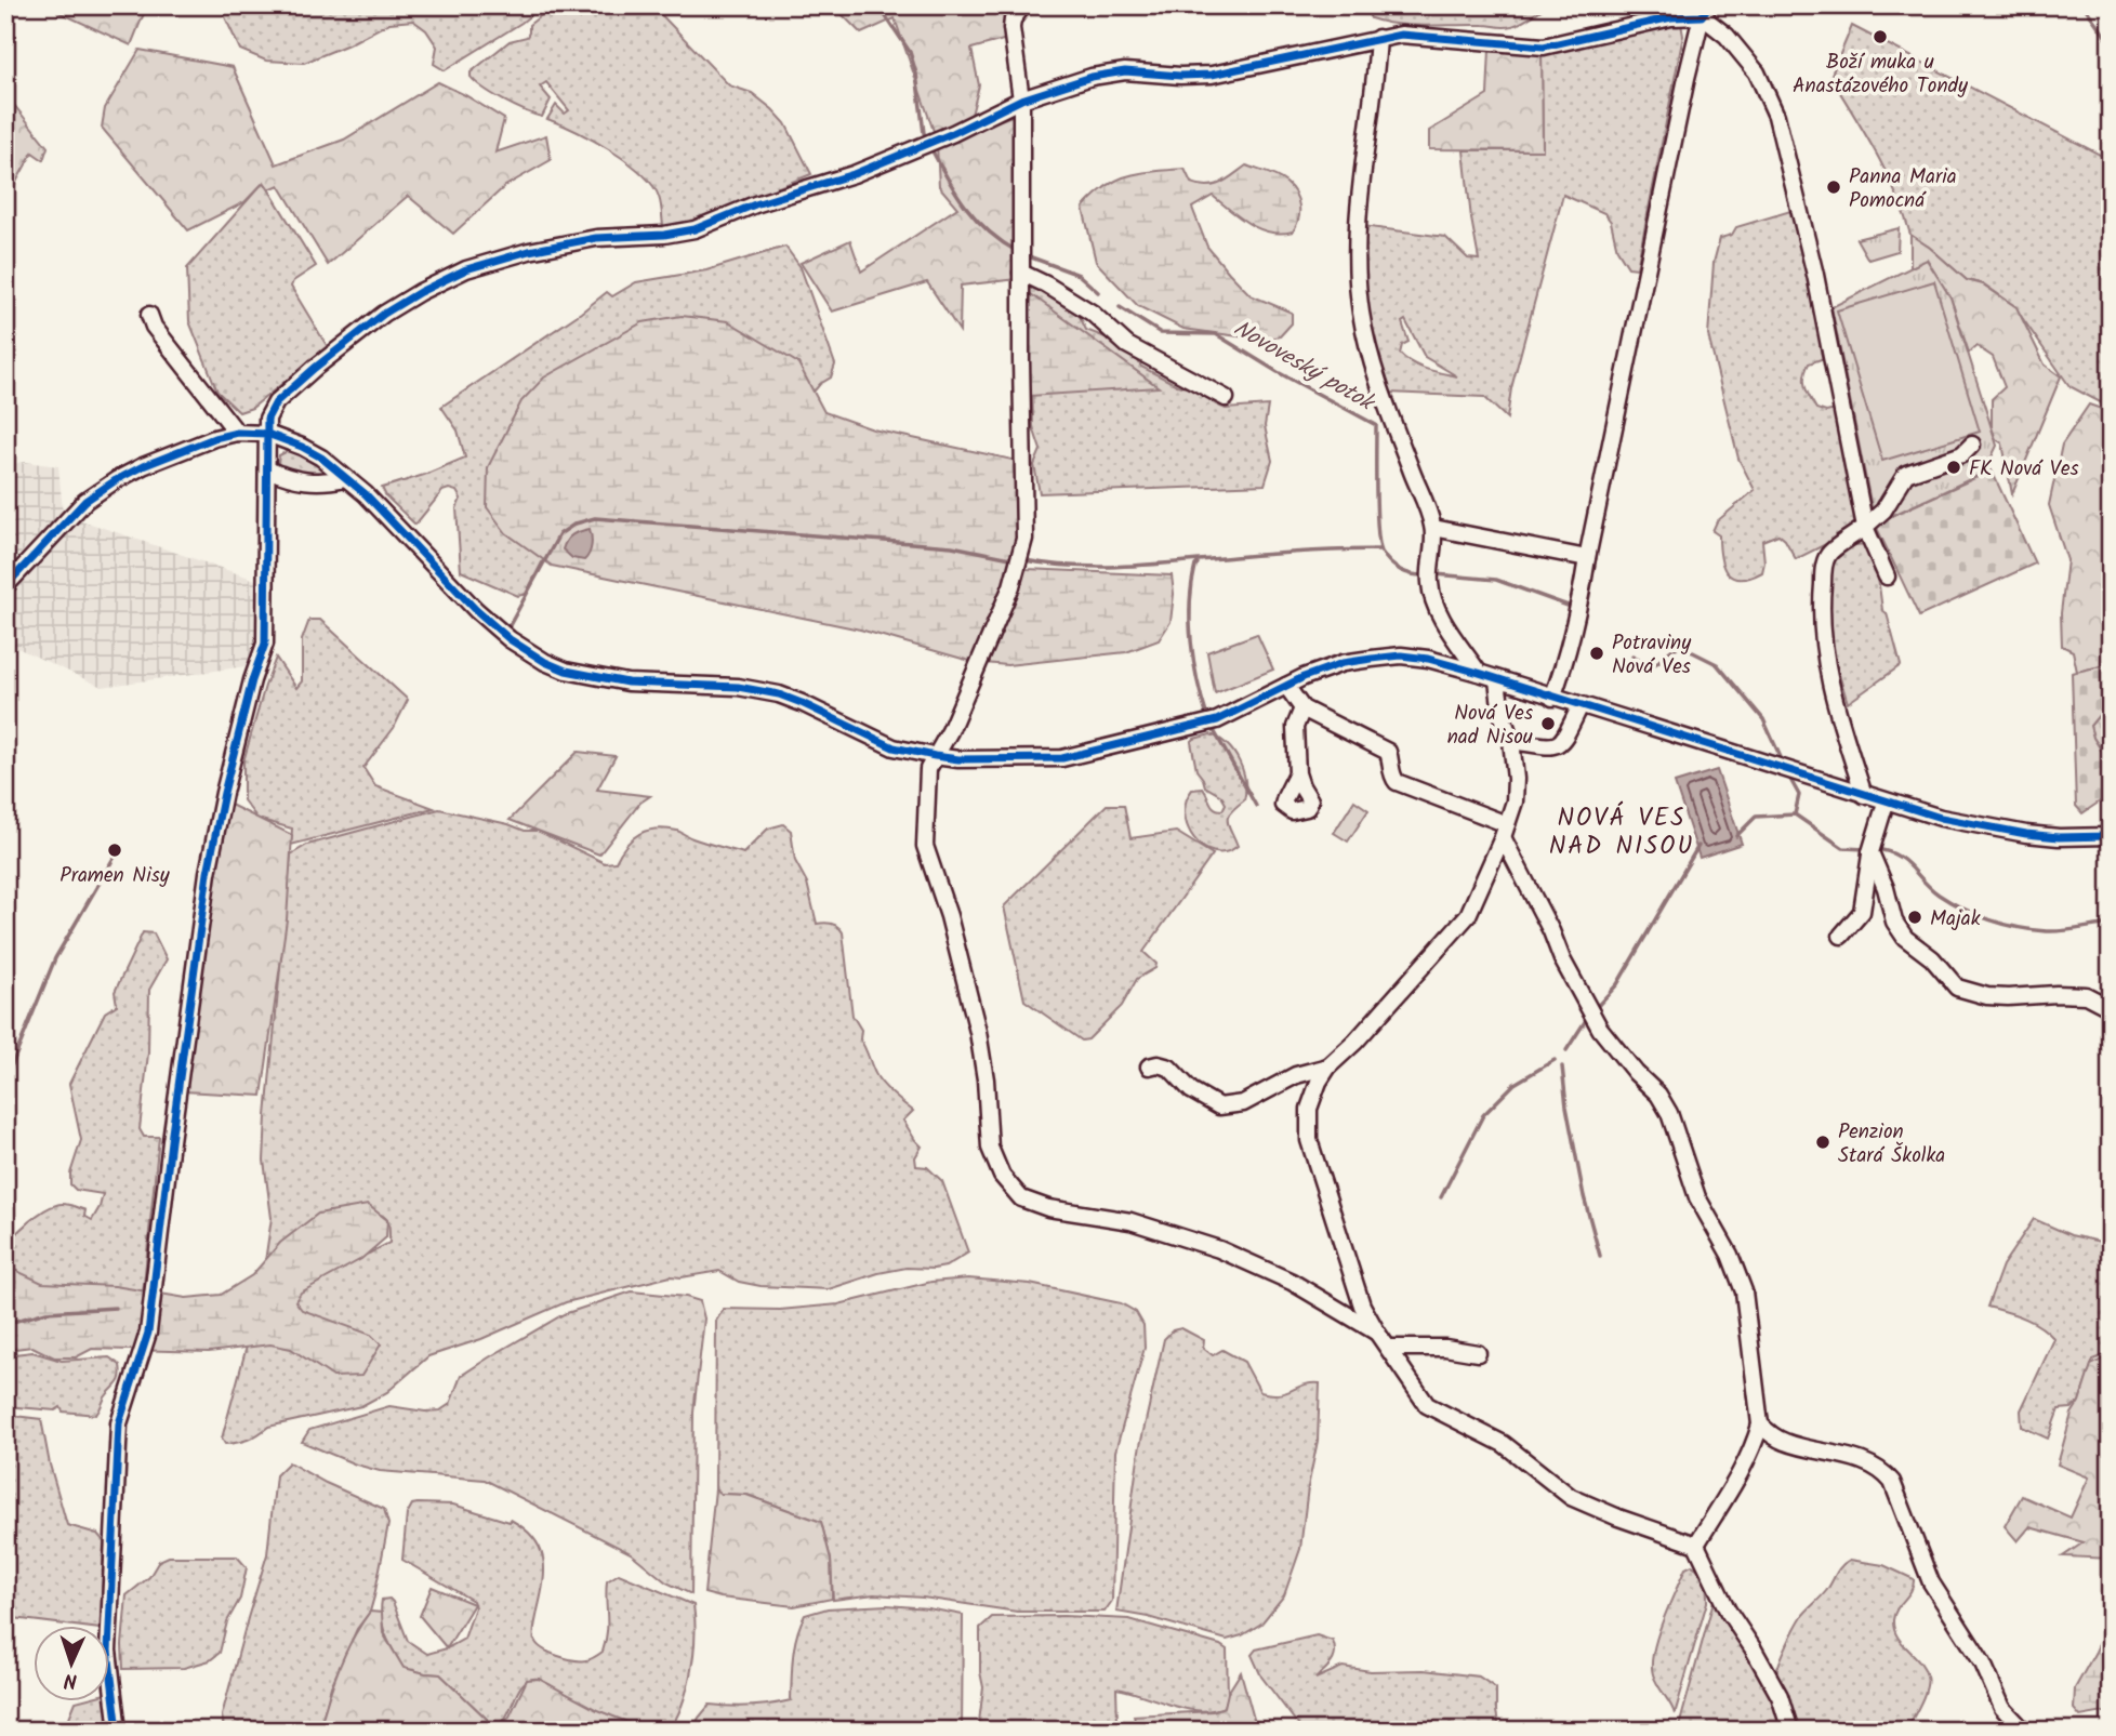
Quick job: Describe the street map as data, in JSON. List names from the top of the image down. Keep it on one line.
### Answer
{"districts":["NOVÁ VES NAD NISOU"],"water":["Novoveský potok"],"places":["Boží muka u Anastázového Tondy","Panna Maria Pomocná","FK Nová Ves","Potraviny Nová Ves","Nová Ves nad Nisou","Pramen Nisy","Majak","Penzion Stará Školka"],"north":"bottom"}
